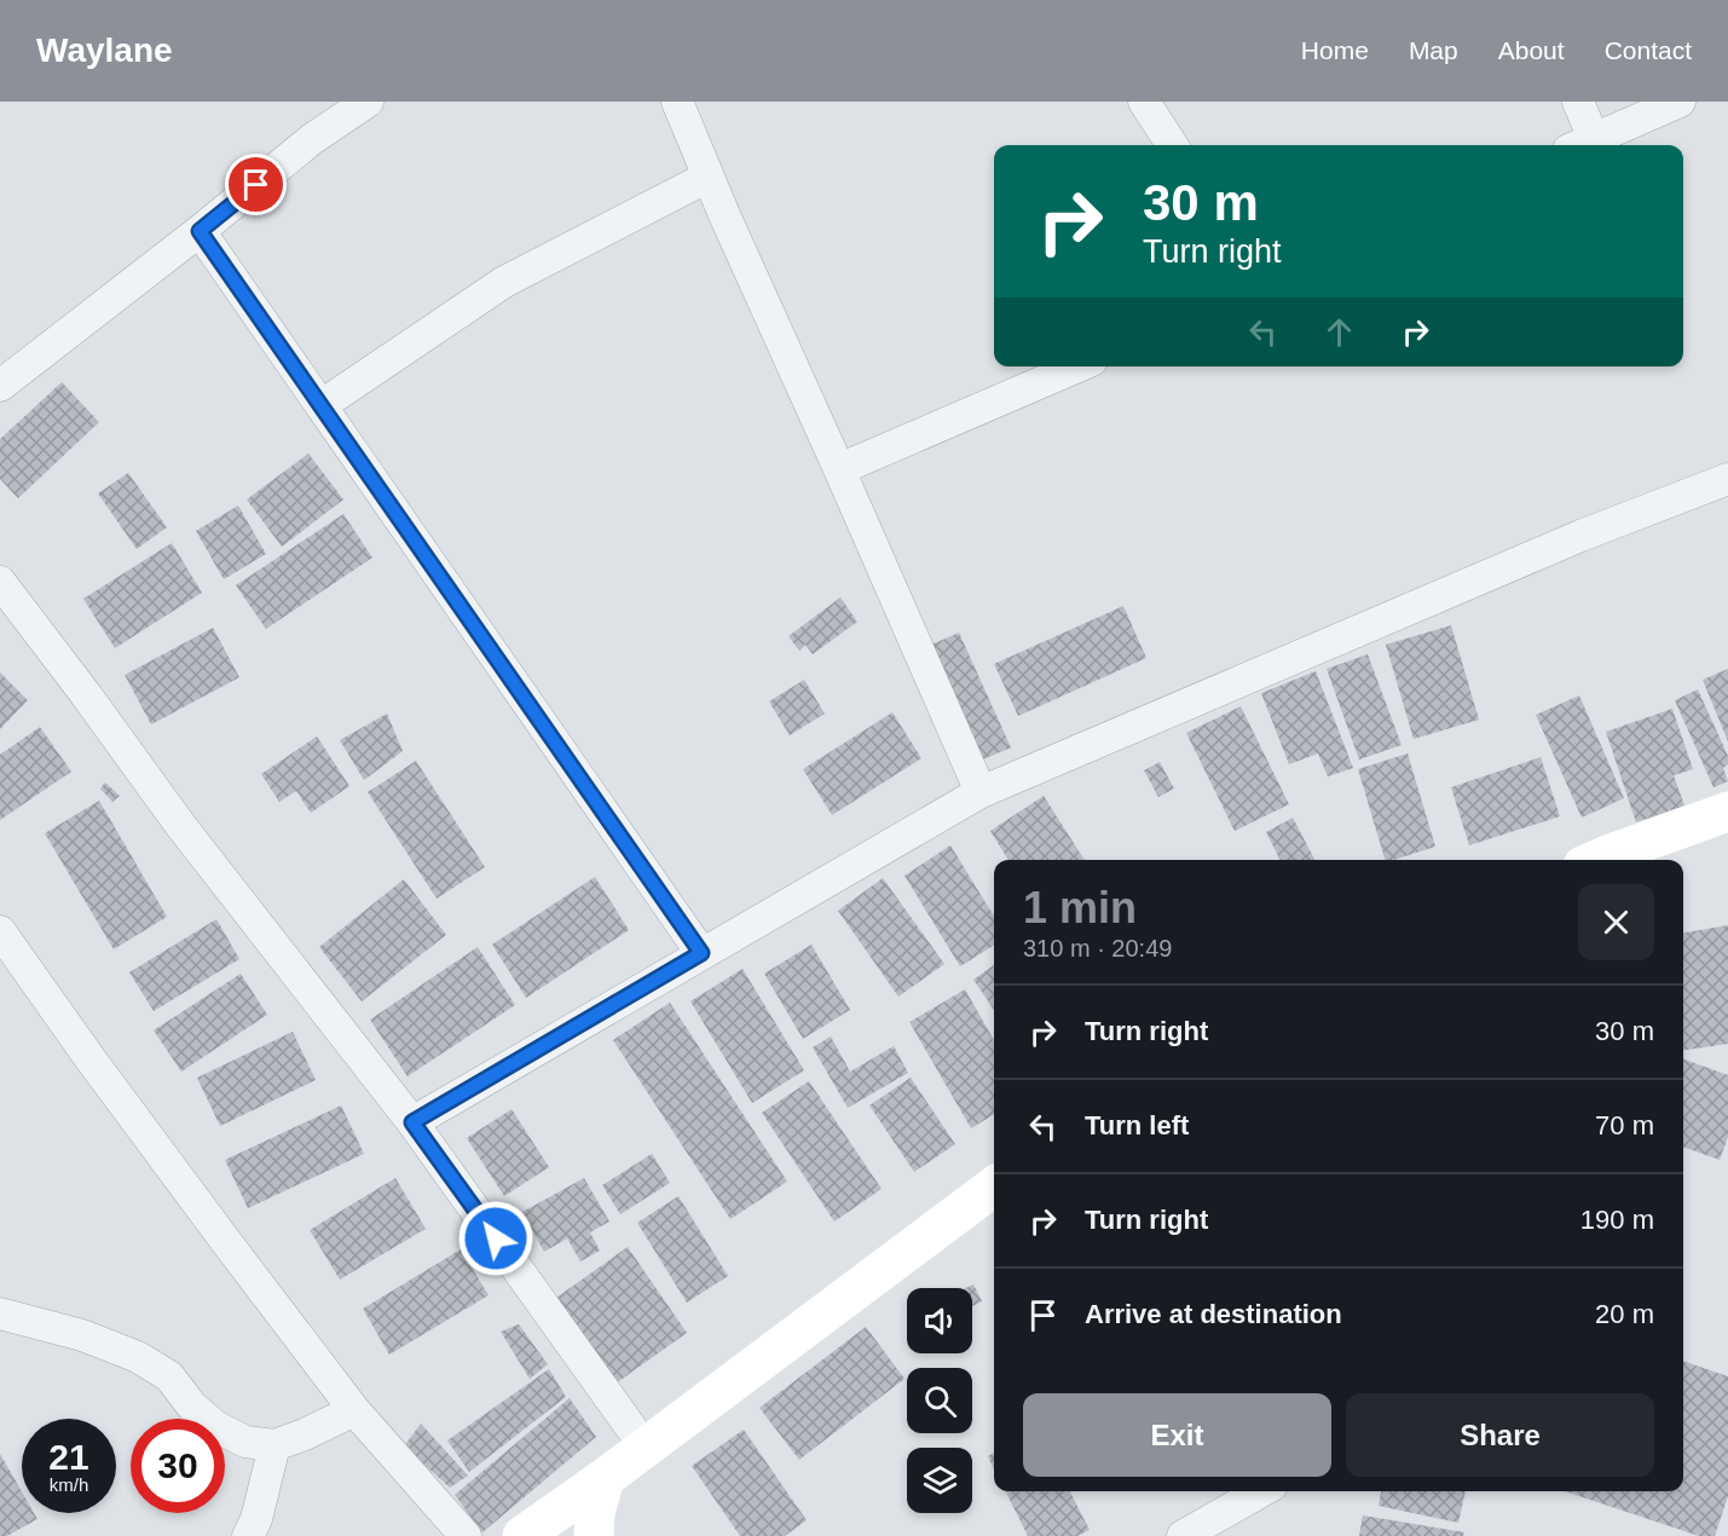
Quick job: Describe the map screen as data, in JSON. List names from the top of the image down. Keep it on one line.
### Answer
{"page":{"header":"Waylane","nav":["Home","Map","About","Contact"],"turn":["30 m","Turn right"],"heading":["1 min","310 m · 20:49"],"list":[{"name":"Turn right","value":"30 m"},{"name":"Turn left","value":"70 m"},{"name":"Turn right","value":"190 m"},{"name":"Arrive at destination","value":"20 m"}],"buttons":["Exit","Share"],"speed":"21 km/h","limit":"30"}}
